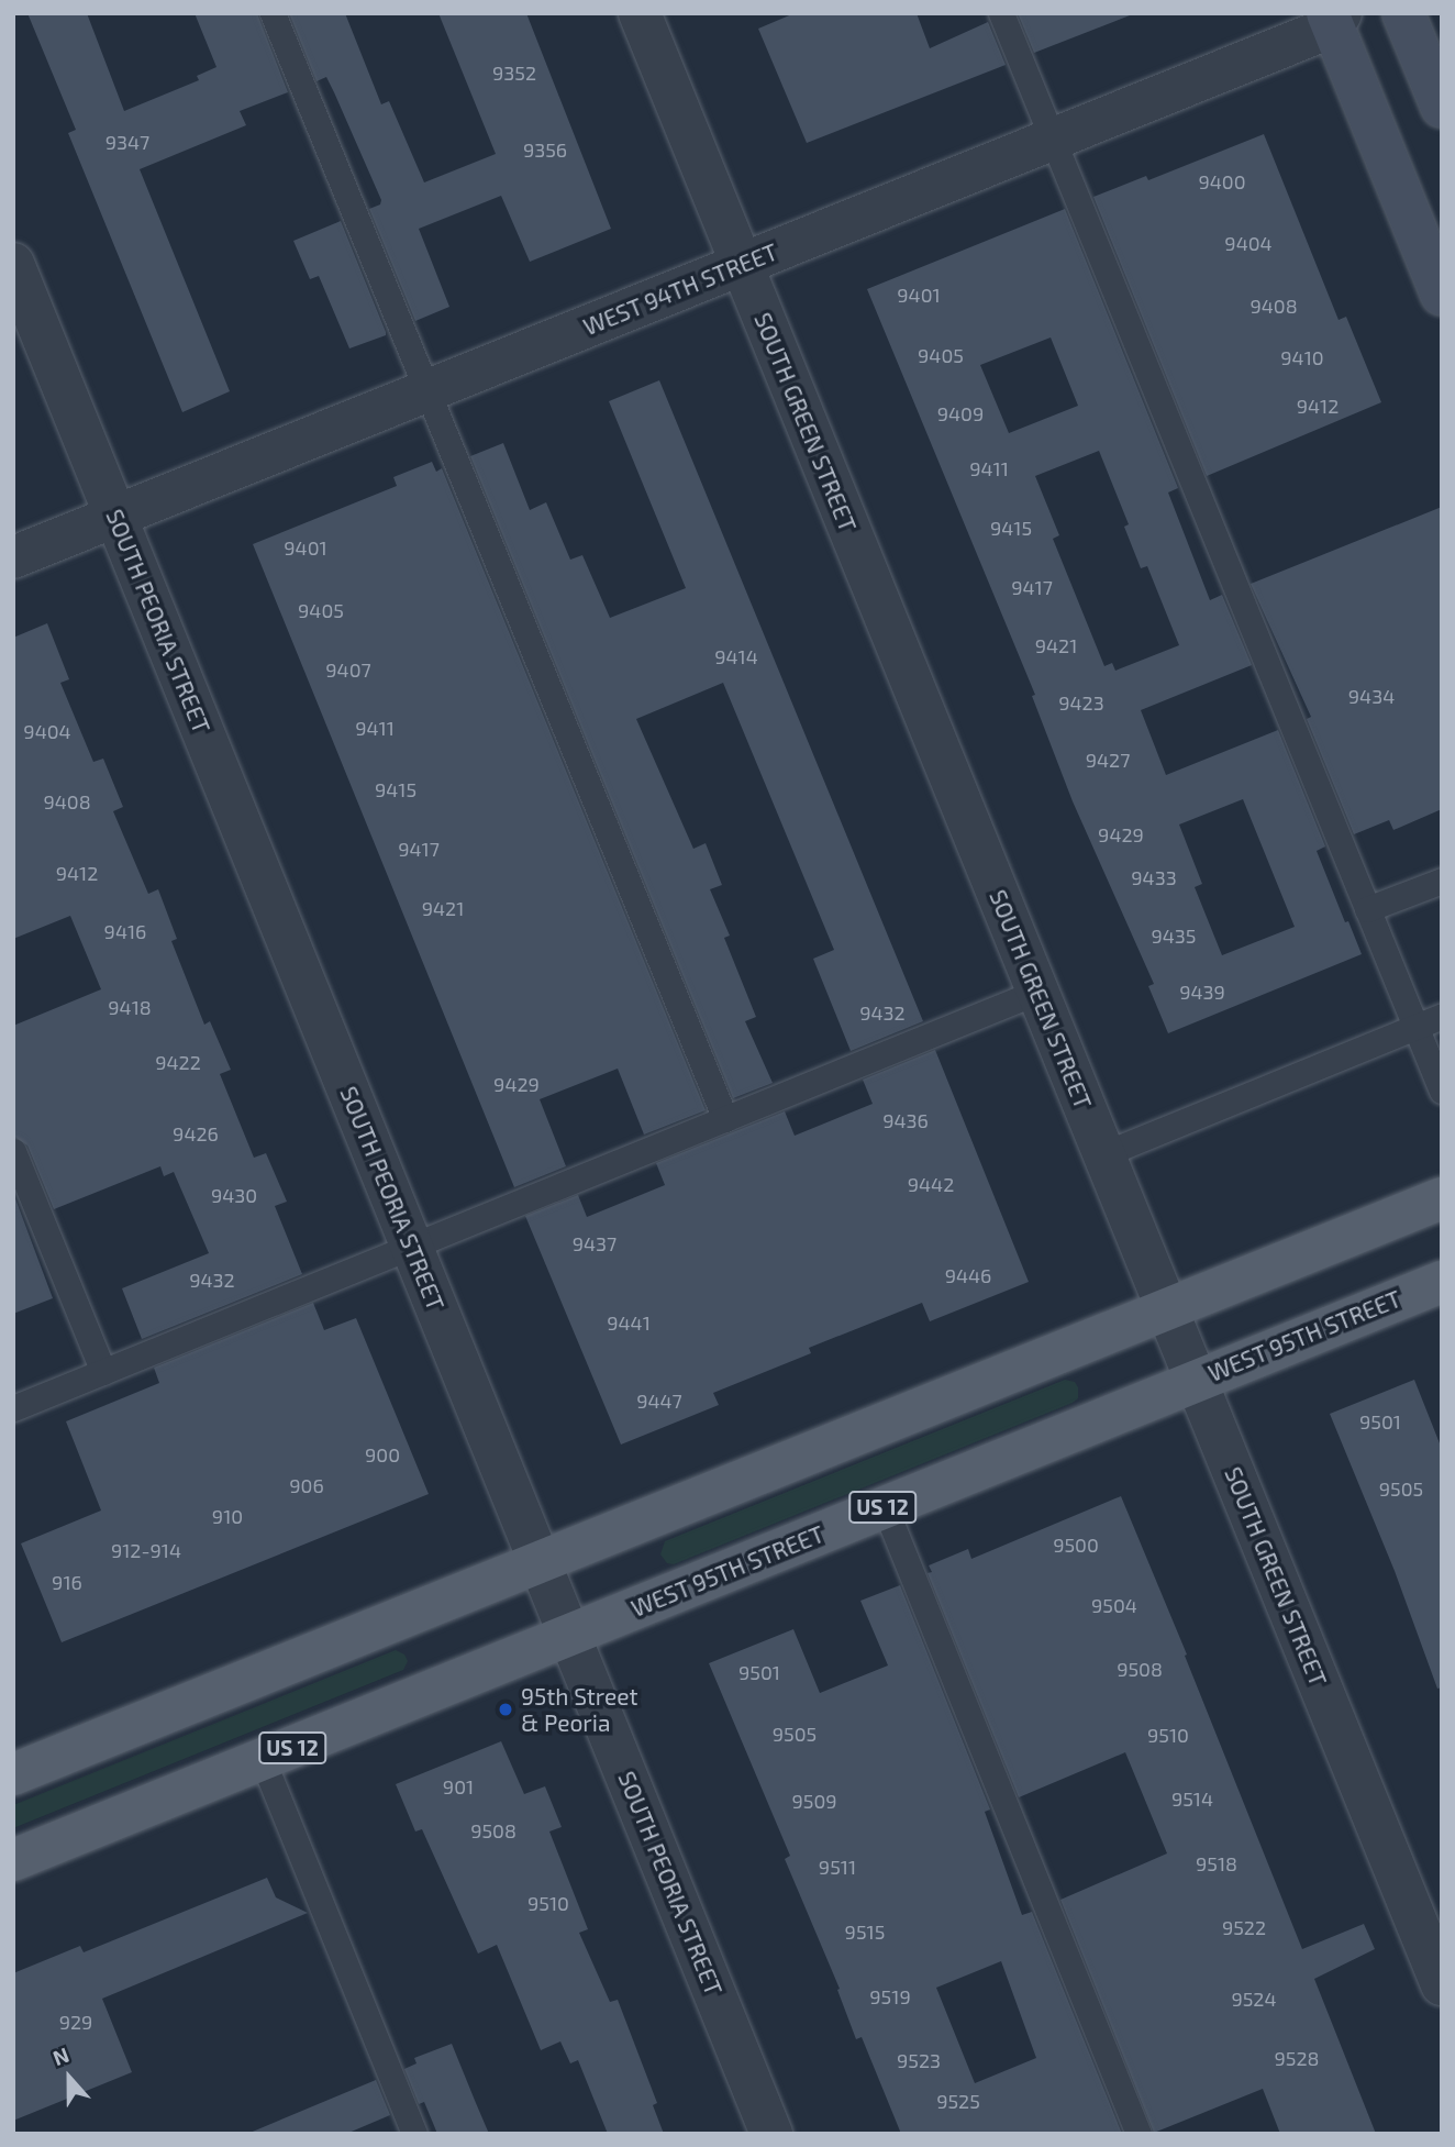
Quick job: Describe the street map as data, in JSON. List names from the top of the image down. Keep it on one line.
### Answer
{"streets":{"main road":["WEST 95TH STREET","US 12"],"street":["WEST 94TH STREET","SOUTH GREEN STREET","SOUTH PEORIA STREET"]},"crossings":[["WEST 94TH STREET","SOUTH GREEN STREET"],["WEST 94TH STREET","SOUTH PEORIA STREET"],["SOUTH GREEN STREET","WEST 95TH STREET"],["SOUTH PEORIA STREET","WEST 95TH STREET"]],"places":["95th Street & Peoria"],"house_numbers":["9352","9347","9356","9400","9404","9401","9408","9405","9410","9412","9409","9411","9415","9401","9417","9405","9421","9414","9407","9434","9423","9411","9404","9427","9415","9408","9429","9417","9412","9433","9421","9416","9435","9439","9418","9432","9422","9429","9436","9426","9442","9430","9437","9446","9432","9441","9447","9501","900","906","9505","910","9500","912-914","916","9504","9508","9501","9505","9510","901","9514","9509","9508","9518","9511","9510","9522","9515","9519","9524","929","9528","9523","9525"],"north":"top"}
